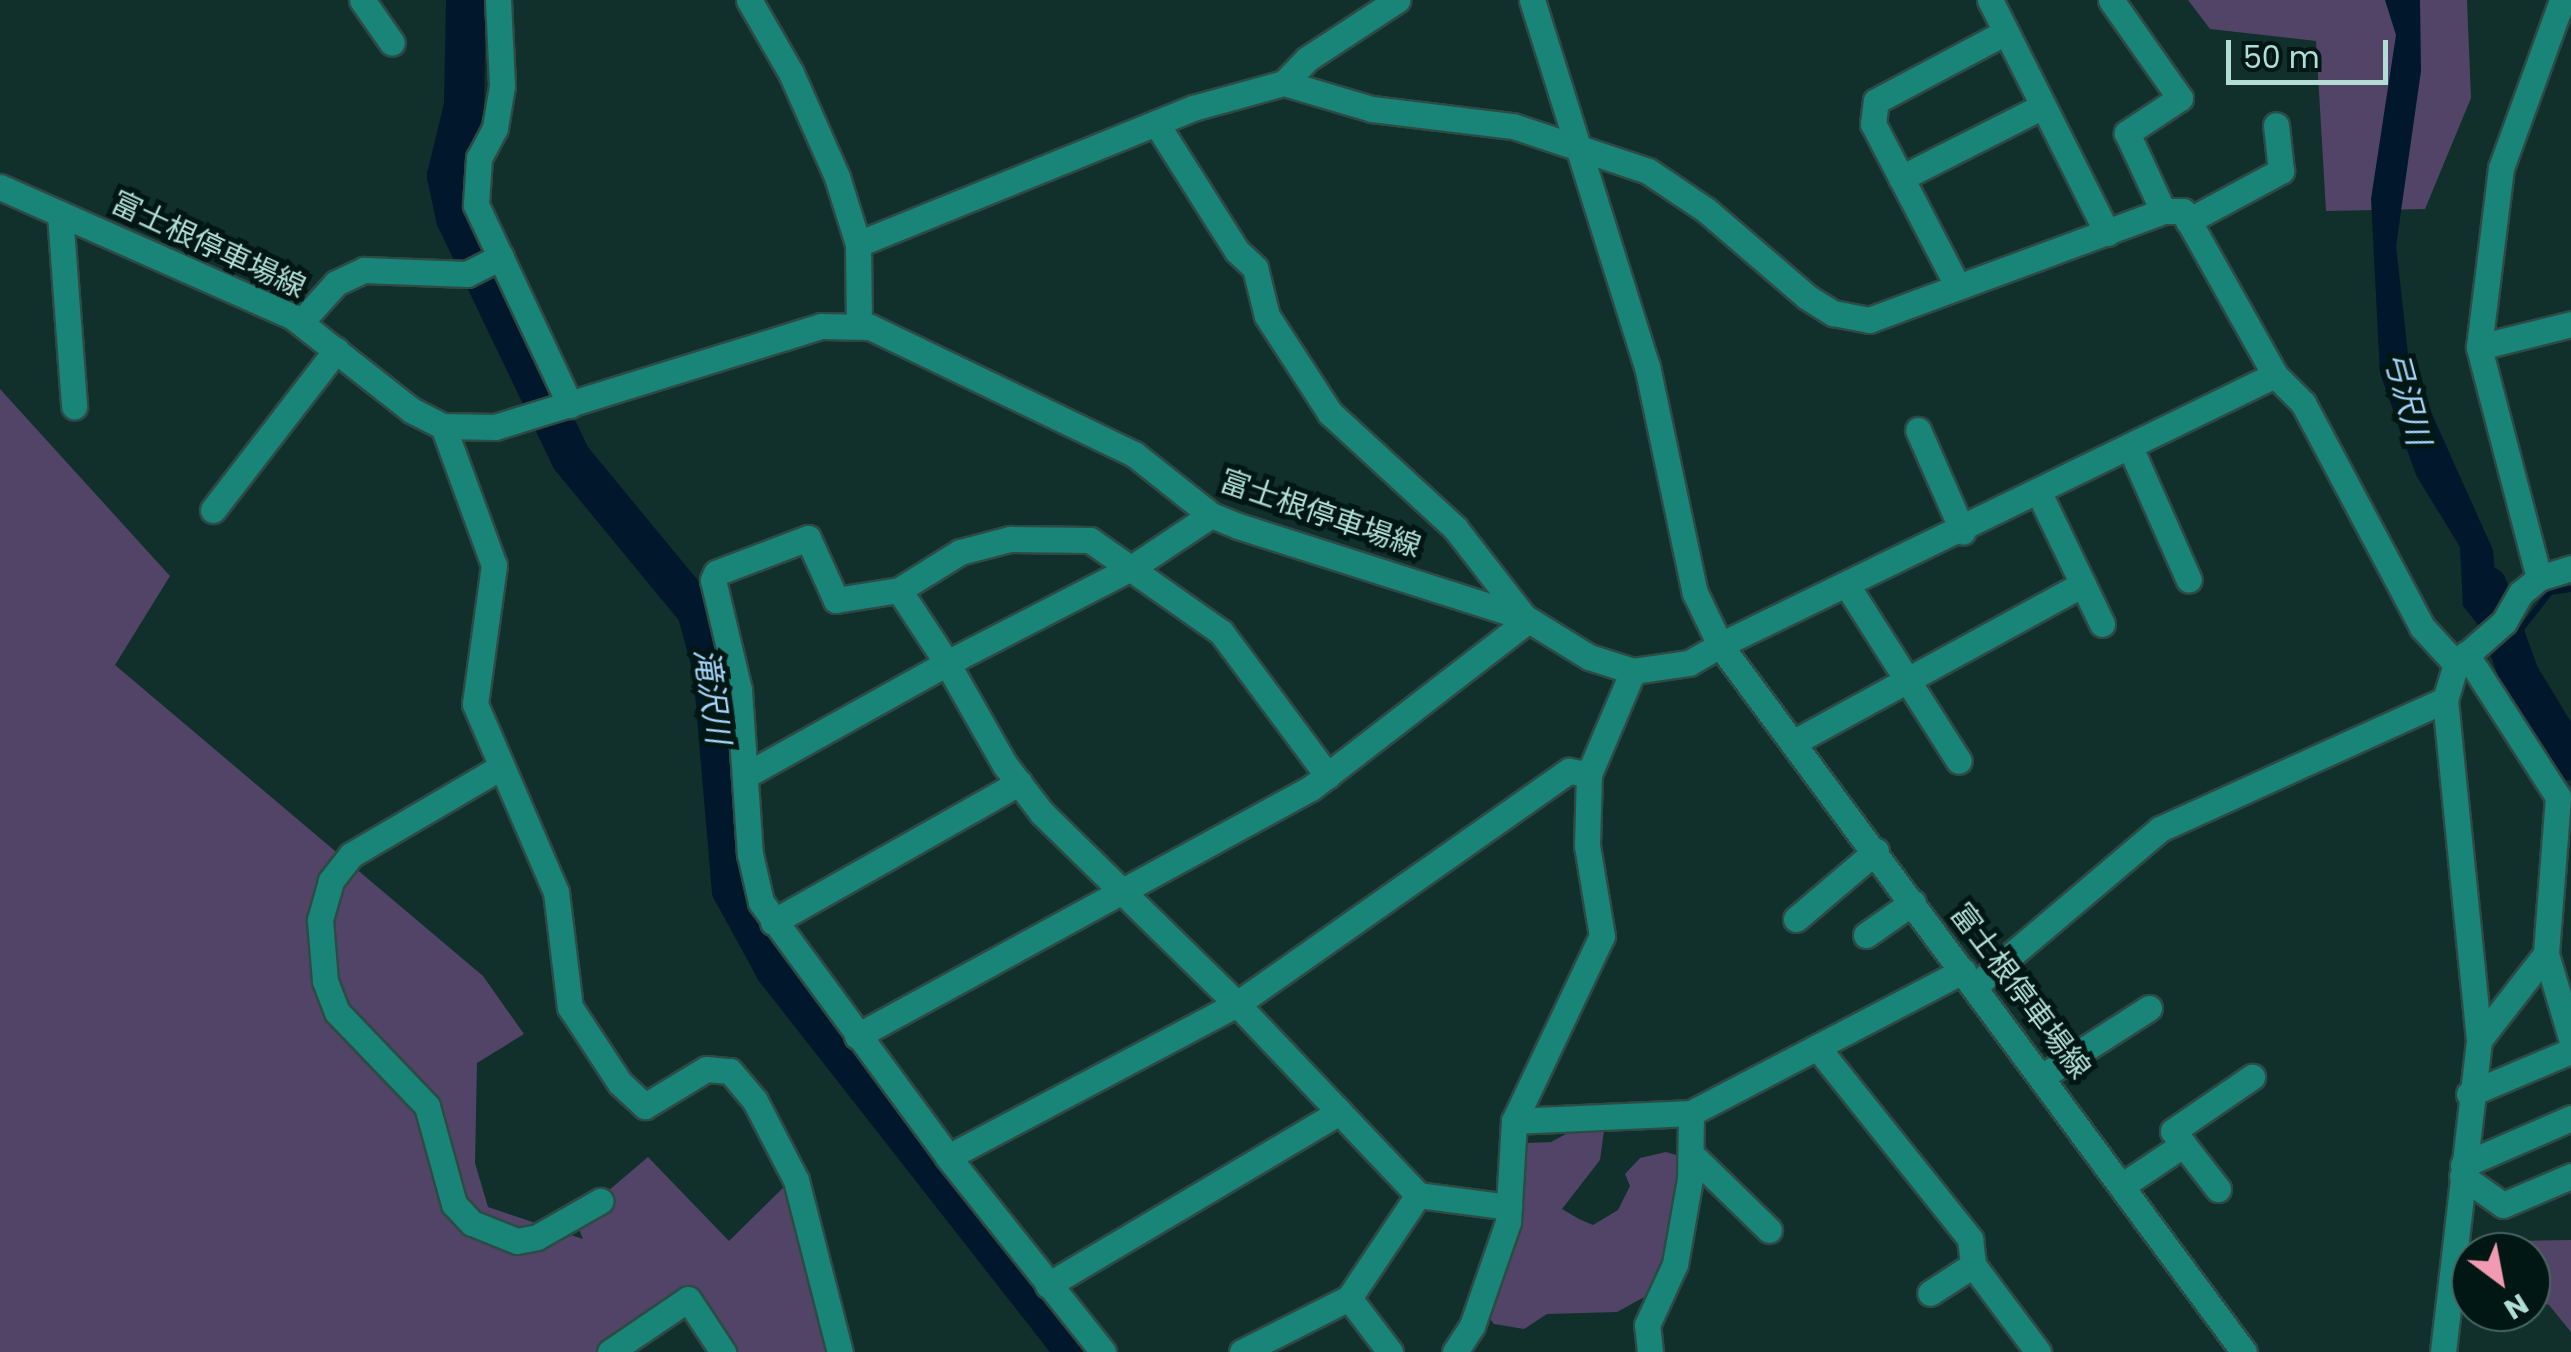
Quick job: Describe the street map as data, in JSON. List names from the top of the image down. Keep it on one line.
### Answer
{"streets":{"street":["富士根停車場線"]},"water":["弓沢川","滝沢川"],"scale_bar":"50 m","north":"bottom right"}
